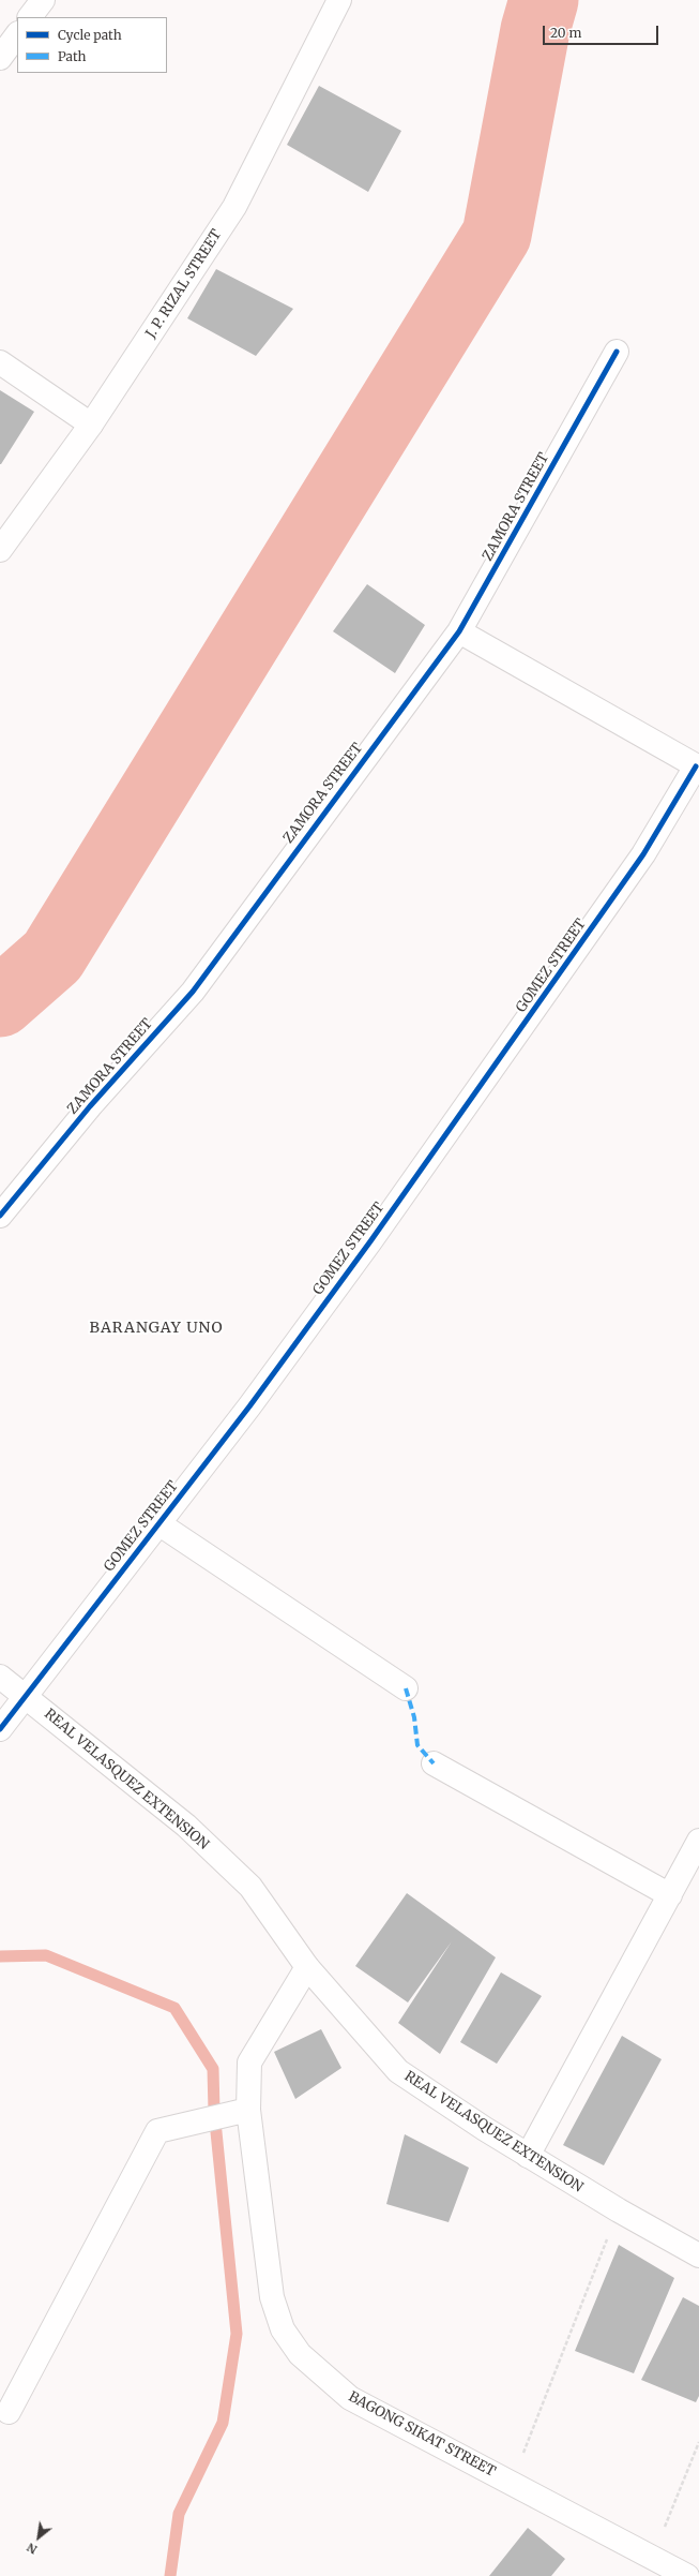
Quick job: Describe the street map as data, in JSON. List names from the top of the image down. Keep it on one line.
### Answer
{"streets":{"street":["J. P. RIZAL STREET","ZAMORA STREET","GOMEZ STREET","REAL VELASQUEZ EXTENSION","BAGONG SIKAT STREET"]},"crossings":[["ZAMORA STREET","GOMEZ STREET"],["GOMEZ STREET","REAL VELASQUEZ EXTENSION"],["REAL VELASQUEZ EXTENSION","BAGONG SIKAT STREET"]],"districts":["BARANGAY UNO"],"legend":["Cycle path","Path"],"scale_bar":"20 m","north":"bottom left"}
